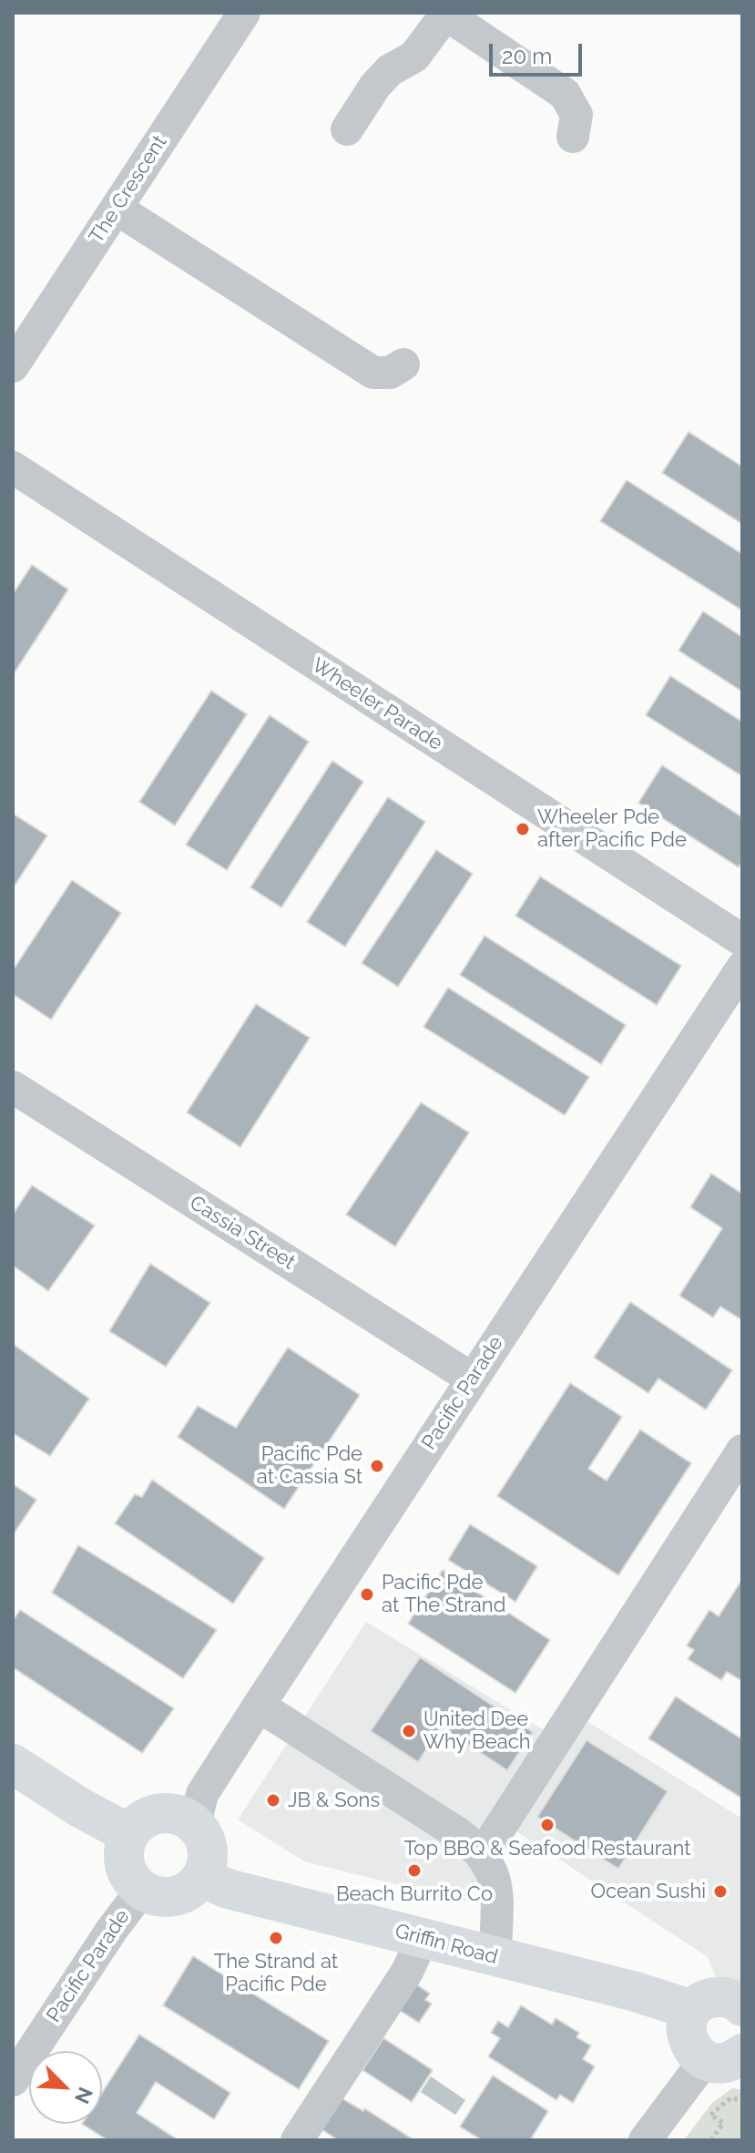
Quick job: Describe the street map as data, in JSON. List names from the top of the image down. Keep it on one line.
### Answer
{"streets":{"main road":["Griffin Road"],"street":["The Crescent","Wheeler Parade","Cassia Street","Pacific Parade"]},"crossings":[["Cassia Street","Pacific Parade"],["Pacific Parade","Griffin Road"]],"places":["Wheeler Pde after Pacific Pde","Pacific Pde at Cassia St","Pacific Pde at The Strand","United Dee Why Beach","JB & Sons","Top BBQ & Seafood Restaurant","Beach Burrito Co","Ocean Sushi","The Strand at Pacific Pde"],"scale_bar":"20 m","north":"bottom right"}
